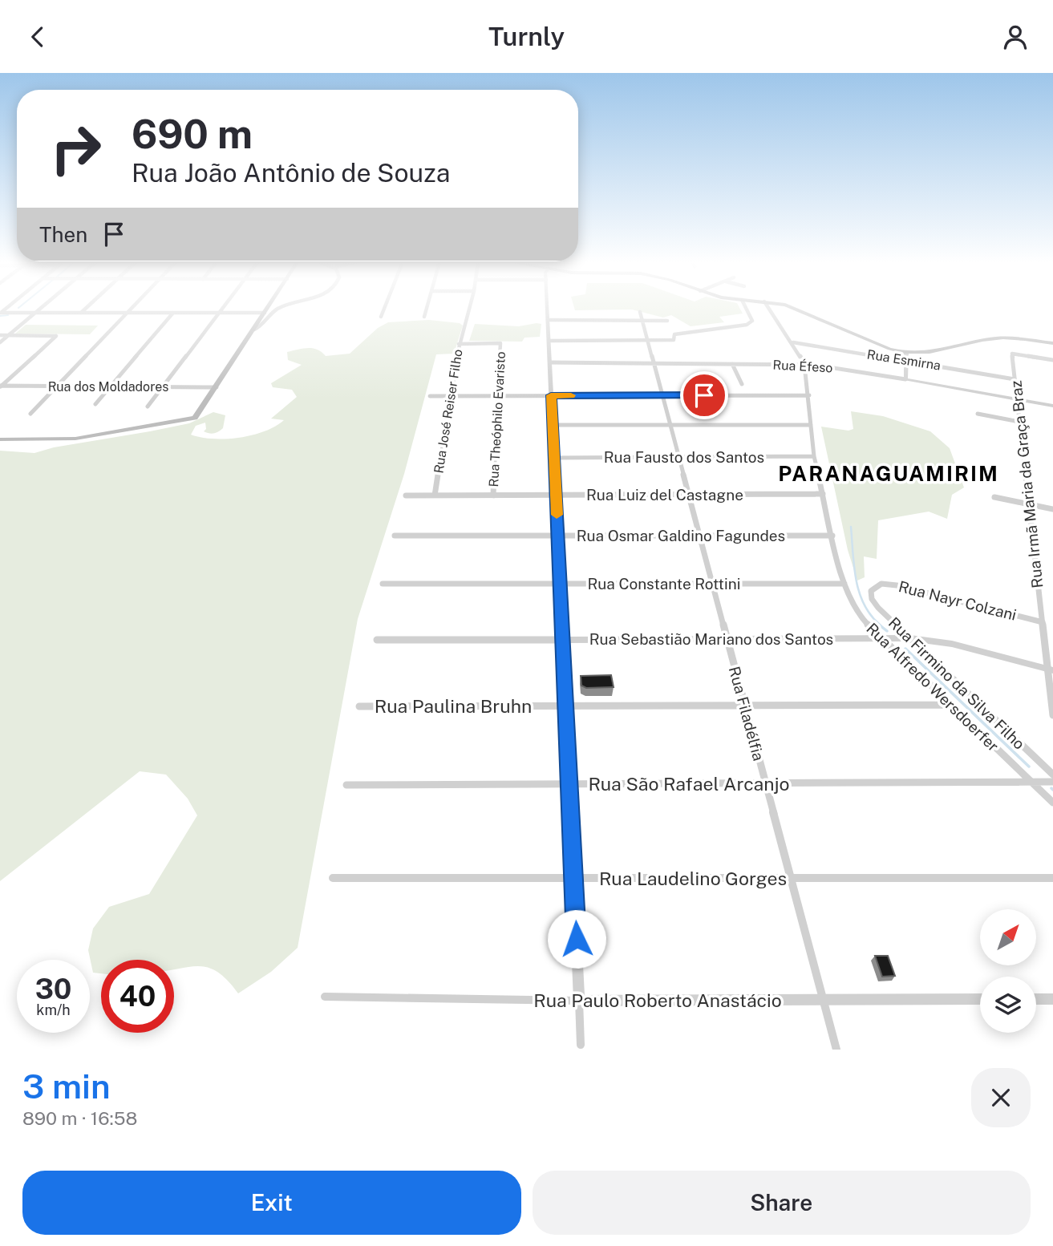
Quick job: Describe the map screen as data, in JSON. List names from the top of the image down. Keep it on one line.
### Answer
{"streets":{"street":["Rua Esmirna","Rua Éfeso","Rua dos Moldadores","Rua José Reiser Filho","Rua Theóphilo Evaristo","Rua Fausto dos Santos","Rua Irmã Maria da Graça Braz","Rua Luiz del Castagne","Rua Osmar Galdino Fagundes","Rua Constante Rottini","Rua Nayr Colzani","Rua Sebastião Mariano dos Santos","Rua Firmino da Silva Filho","Rua Alfredo Wersdoerfer","Rua Paulina Bruhn","Rua Filadélfia","Rua São Rafael Arcanjo","Rua Laudelino Gorges","Rua Paulo Roberto Anastácio"]},"crossings":[["Rua Esmirna","Rua Irmã Maria da Graça Braz"],["Rua Esmirna","Rua Alfredo Wersdoerfer"],["Rua Éfeso","Rua Irmã Maria da Graça Braz"],["Rua Éfeso","Rua Alfredo Wersdoerfer"],["Rua Éfeso","Rua Filadélfia"],["Rua José Reiser Filho","Rua Theóphilo Evaristo"],["Rua José Reiser Filho","Rua Luiz del Castagne"],["Rua Theóphilo Evaristo","Rua Luiz del Castagne"],["Rua Fausto dos Santos","Rua Alfredo Wersdoerfer"],["Rua Fausto dos Santos","Rua Filadélfia"],["Rua Irmã Maria da Graça Braz","Rua Nayr Colzani"],["Rua Irmã Maria da Graça Braz","Rua Sebastião Mariano dos Santos"],["Rua Luiz del Castagne","Rua Alfredo Wersdoerfer"],["Rua Luiz del Castagne","Rua Filadélfia"],["Rua Osmar Galdino Fagundes","Rua Alfredo Wersdoerfer"],["Rua Osmar Galdino Fagundes","Rua Filadélfia"],["Rua Constante Rottini","Rua Alfredo Wersdoerfer"],["Rua Constante Rottini","Rua Filadélfia"],["Rua Nayr Colzani","Rua Firmino da Silva Filho"],["Rua Sebastião Mariano dos Santos","Rua Firmino da Silva Filho"],["Rua Sebastião Mariano dos Santos","Rua Alfredo Wersdoerfer"],["Rua Sebastião Mariano dos Santos","Rua Filadélfia"],["Rua Alfredo Wersdoerfer","Rua Paulina Bruhn"],["Rua Alfredo Wersdoerfer","Rua São Rafael Arcanjo"],["Rua Paulina Bruhn","Rua Filadélfia"],["Rua Filadélfia","Rua São Rafael Arcanjo"],["Rua Filadélfia","Rua Laudelino Gorges"],["Rua Filadélfia","Rua Paulo Roberto Anastácio"]],"districts":["PARANAGUAMIRIM"],"north":"top right","page":{"header":"Turnly","turn":["690 m","Rua João Antônio de Souza"],"then":"Then","speed":"30 km/h","limit":"40","heading":["3 min","890 m · 16:58"],"buttons":["Exit","Share"]}}
